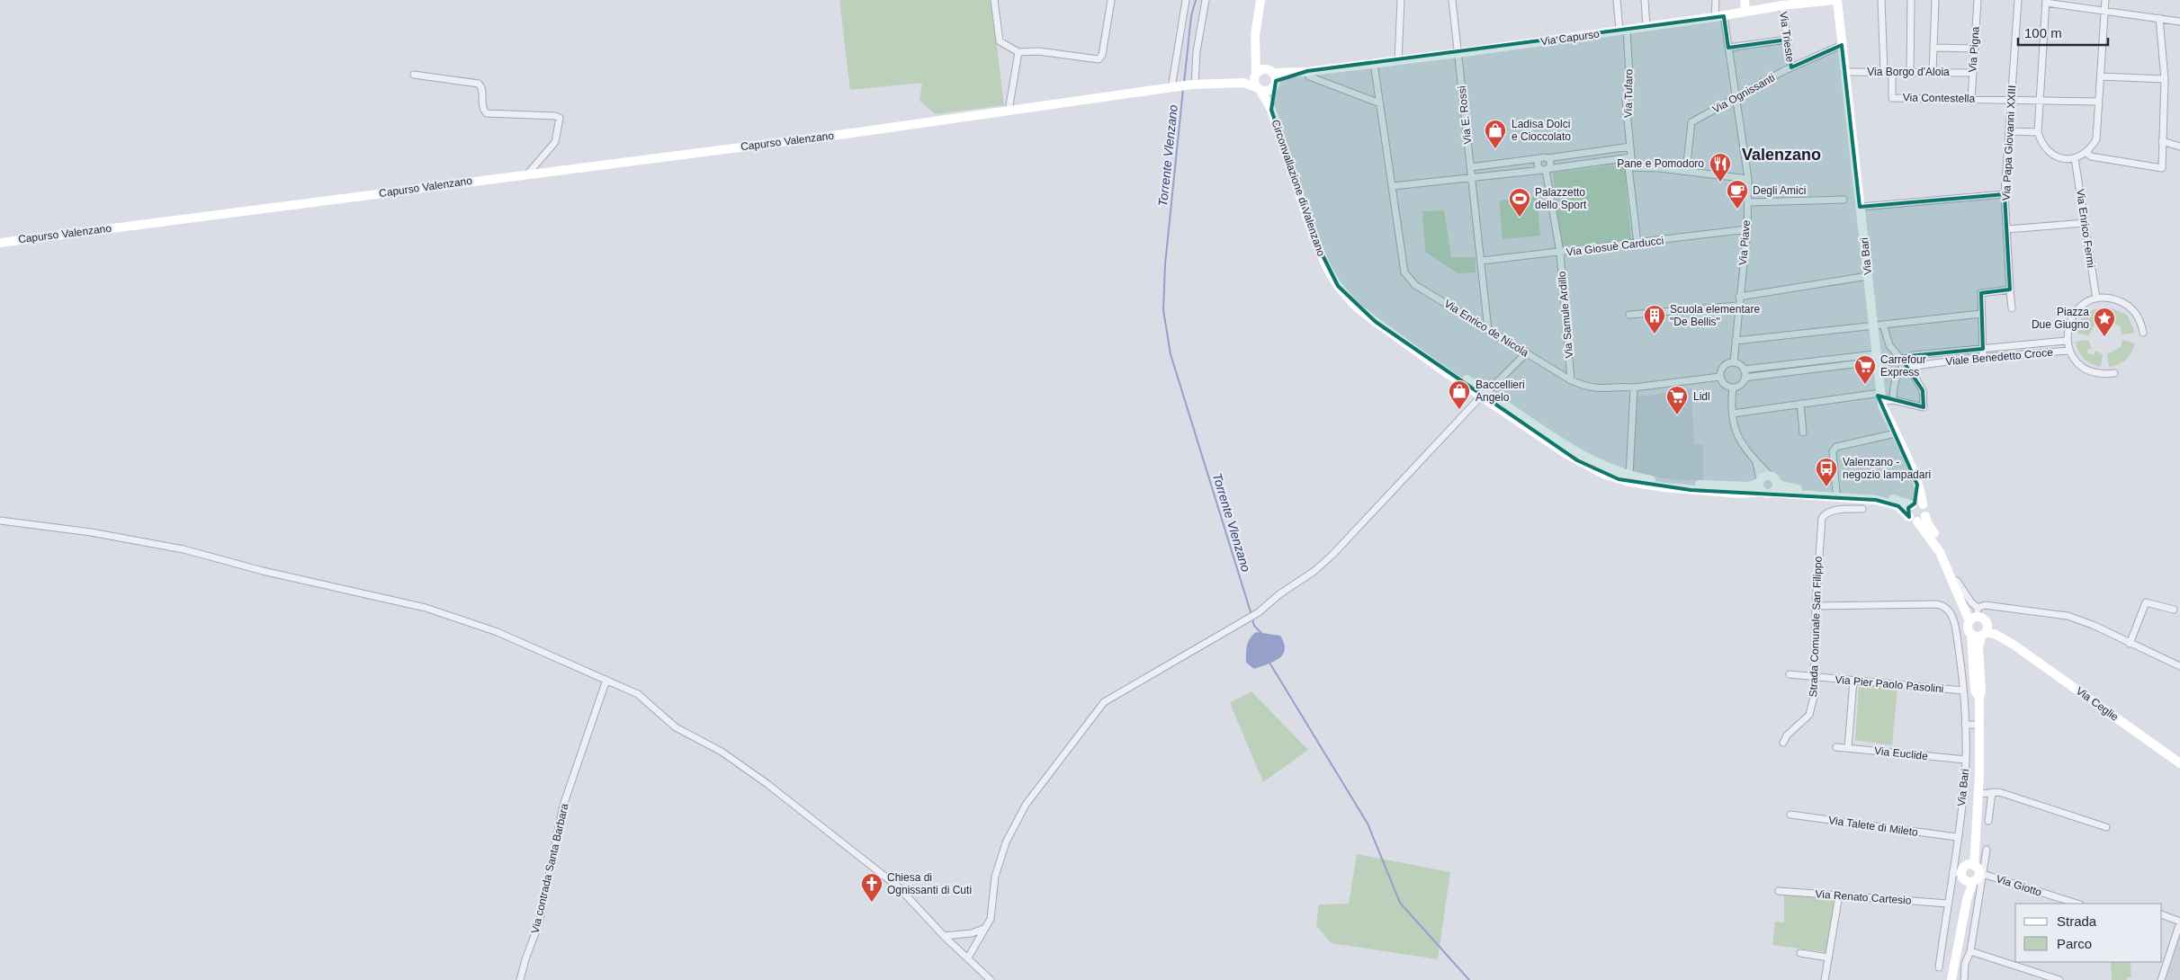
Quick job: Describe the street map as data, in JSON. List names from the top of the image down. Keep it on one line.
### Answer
{"streets":{"main road":["Via Capurso","Capurso Valenzano","Circonvallazione di Valenzano","Via Bari","Via Ceglie"],"street":["Via Trieste","Via Pigna","Via Borgo d'Aloia","Via Tufaro","Via Ognissanti","Via Contestella","Via E. Rossi","Via Papa Giovanni XXIII","Via Enrico Fermi","Via Piave","Via Giosuè Carducci","Via Samule Ardillo","Via Enrico de Nicola","Viale Benedetto Croce","Strada Comunale San Filippo","Via Pier Paolo Pasolini","Via Euclide","Via Talete di Mileto","Via contrada Santa Barbara","Via Giotto","Via Renato Cartesio"]},"crossings":[["Via Trieste","Via Capurso"],["Via Trieste","Via Ognissanti"],["Via Capurso","Via Tufaro"],["Via Capurso","Via E. Rossi"],["Via Capurso","Circonvallazione di Valenzano"],["Via Capurso","Via Piave"],["Via Capurso","Via Bari"],["Via Pigna","Via Borgo d'Aloia"],["Via Pigna","Via Contestella"],["Via Borgo d'Aloia","Via Contestella"],["Via Borgo d'Aloia","Via Bari"],["Via Ognissanti","Via Piave"],["Via Ognissanti","Via Bari"],["Via Contestella","Via Papa Giovanni XXIII"],["Via Contestella","Via Enrico Fermi"],["Via E. Rossi","Via Giosuè Carducci"],["Via E. Rossi","Via Enrico de Nicola"],["Circonvallazione di Valenzano","Via Bari"],["Via Piave","Via Giosuè Carducci"],["Via Piave","Via Enrico de Nicola"],["Via Giosuè Carducci","Via Samule Ardillo"],["Via Bari","Strada Comunale San Filippo"],["Via Bari","Via Pier Paolo Pasolini"],["Via Bari","Via Ceglie"],["Via Bari","Via Euclide"],["Via Bari","Via Talete di Mileto"],["Via Bari","Via Giotto"],["Via Bari","Via Renato Cartesio"],["Via Samule Ardillo","Via Enrico de Nicola"],["Strada Comunale San Filippo","Via Pier Paolo Pasolini"]],"districts":["Valenzano"],"water":["Torrente Vlenzano"],"places":{"shop":["Ladisa Dolci e Cioccolato","Baccellieri Angelo"],"restaurant":["Pane e Pomodoro"],"cafe":["Degli Amici"],"sports":["Palazzetto dello Sport"],"building":["Scuola elementare \"De Bellis\""],"place":["Piazza Due Giugno"],"supermarket":["Carrefour Express","Lidl"],"bus stop":["Valenzano - negozio lampadari"],"church":["Chiesa di Ognissanti di Cuti"]},"legend":["Strada","Parco"],"scale_bar":"100 m"}
